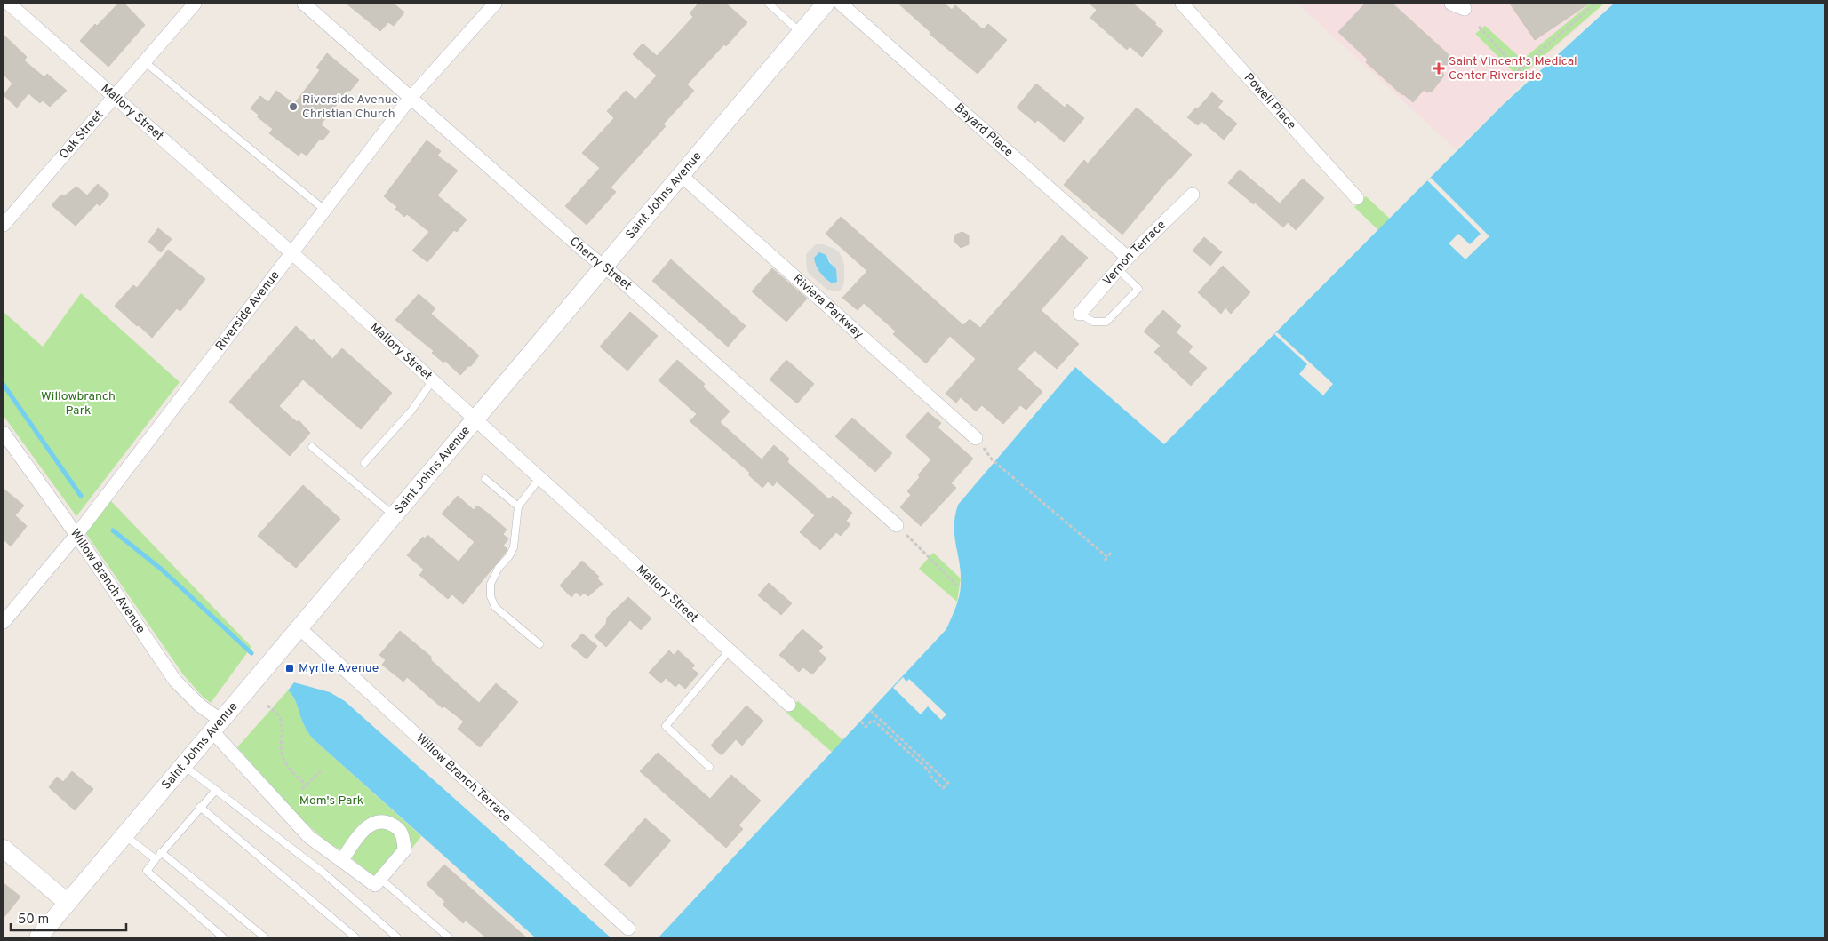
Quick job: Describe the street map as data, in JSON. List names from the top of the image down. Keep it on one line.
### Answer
{"streets":{"main road":["Saint Johns Avenue"],"street":["Powell Place","Mallory Street","Bayard Place","Oak Street","Vernon Terrace","Cherry Street","Riviera Parkway","Riverside Avenue","Willow Branch Avenue","Willow Branch Terrace"]},"crossings":[["Mallory Street","Oak Street"],["Mallory Street","Saint Johns Avenue"],["Mallory Street","Riverside Avenue"],["Bayard Place","Vernon Terrace"],["Saint Johns Avenue","Cherry Street"],["Saint Johns Avenue","Riviera Parkway"],["Saint Johns Avenue","Willow Branch Avenue"],["Saint Johns Avenue","Willow Branch Terrace"],["Cherry Street","Riverside Avenue"],["Riverside Avenue","Willow Branch Avenue"]],"parks":["Willowbranch Park","Mom's Park"],"places":{"health":["Saint Vincent's Medical Center Riverside"],"other":["Riverside Avenue Christian Church"],"transit":["Myrtle Avenue"]},"scale_bar":"50 m"}
